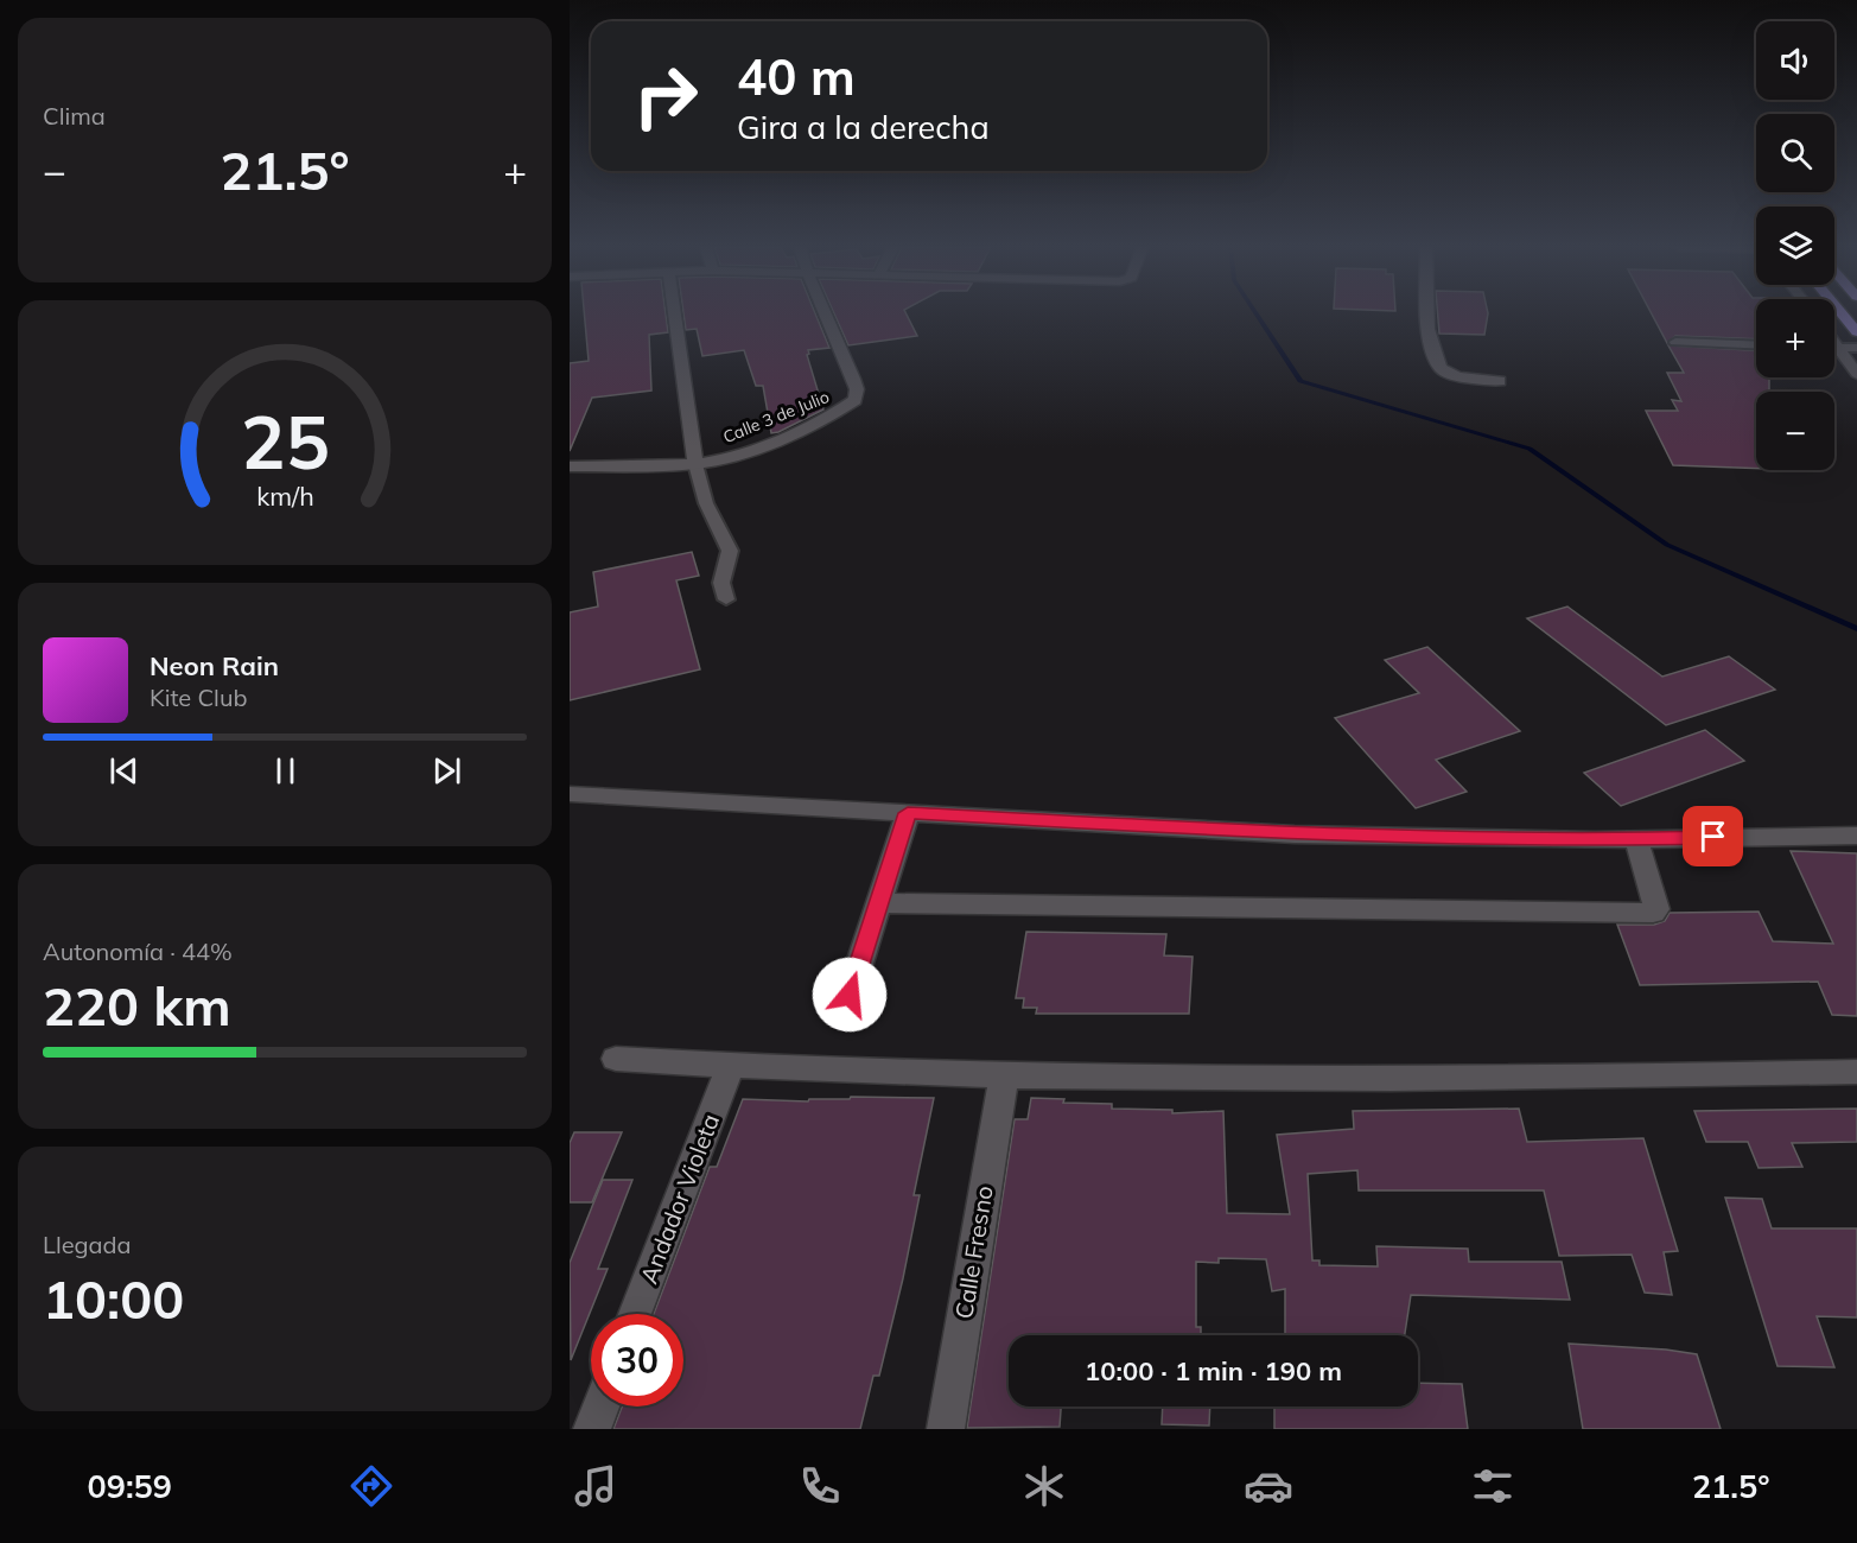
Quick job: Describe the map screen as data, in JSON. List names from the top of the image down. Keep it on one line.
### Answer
{"streets":{"street":["Calle 3 de Julio","Andador Violeta","Calle Fresno"]},"page":{"tile":["Clima",["Autonomía · 44%","220 km"],["Llegada","10:00"]],"map_buttons":["+","−"],"turn":["40 m","Gira a la derecha"],"heat":["−","21.5°","+"],"song":["Neon Rain","Kite Club"],"limit":"30","trip":"10:00 · 1 min · 190 m","tabs":["09:59","21.5°"],"gauge":["25","km/h"]}}
